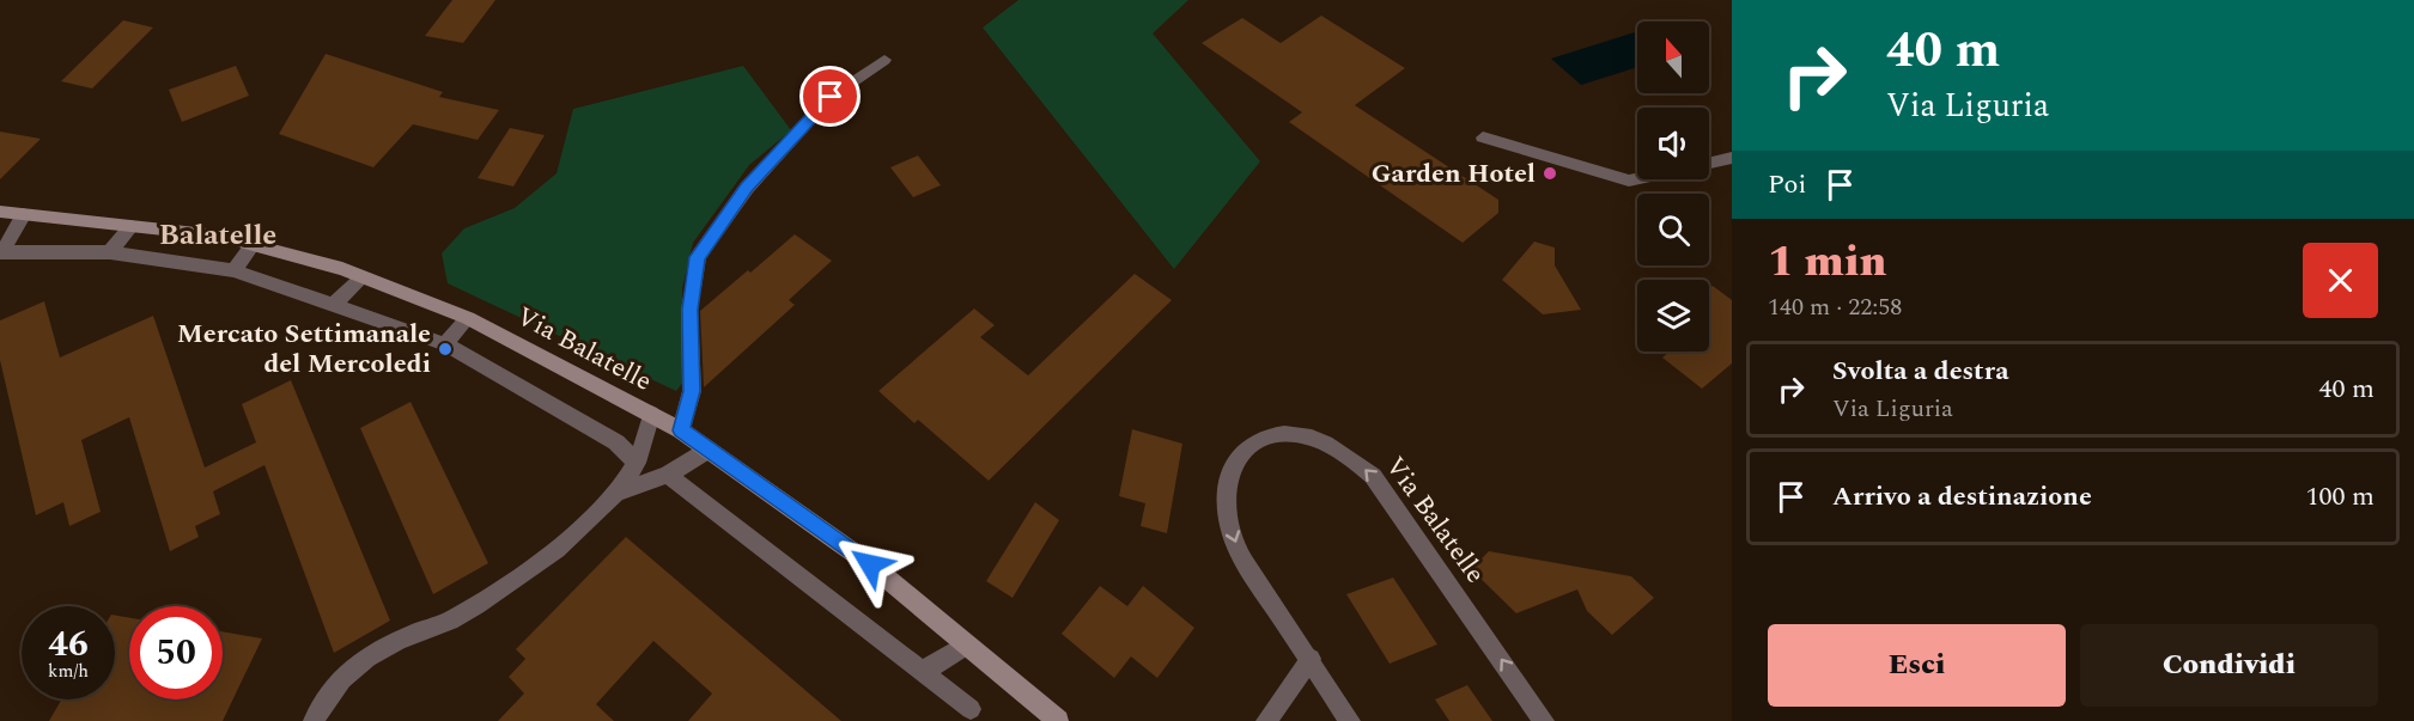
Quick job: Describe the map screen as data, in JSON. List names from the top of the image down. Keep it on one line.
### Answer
{"streets":{"main road":["Via Balatelle"]},"districts":["Balatelle"],"places":["Garden Hotel","Mercato Settimanale del Mercoledi"],"north":"top","page":{"turn":["40 m","Via Liguria"],"then":"Poi","heading":["1 min","140 m · 22:58"],"list":[{"name":"Svolta a destra","note":"Via Liguria","value":"40 m"},{"name":"Arrivo a destinazione","value":"100 m"}],"speed":"46 km/h","limit":"50","buttons":["Esci","Condividi"]}}
